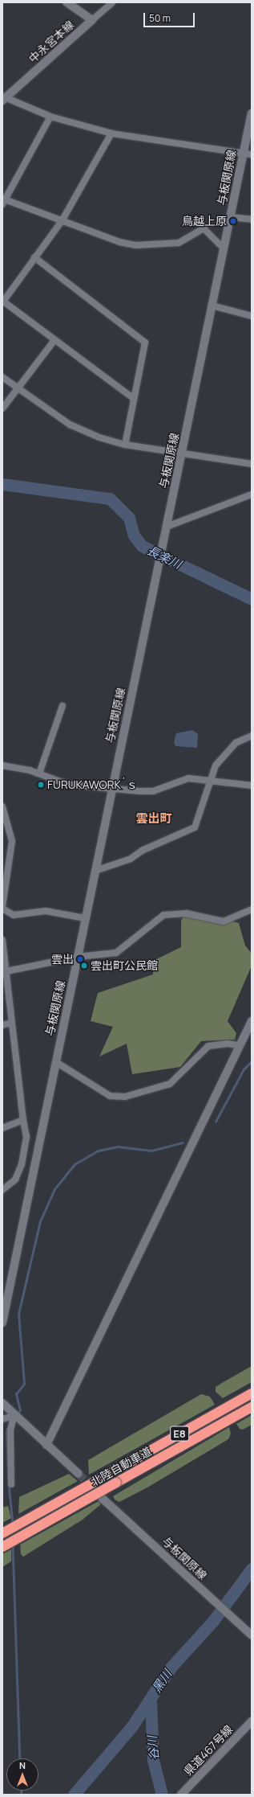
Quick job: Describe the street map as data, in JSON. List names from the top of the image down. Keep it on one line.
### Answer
{"streets":{"highway":["E8","北陸自動車道"],"main road":["中永宮本線","与板関原線","県道467号線"]},"districts":["雲出町"],"water":["長楽川","黒川","谷川"],"places":["鳥越上原","FURUKAWORK´ｓ","雲出","雲出町公民館"],"scale_bar":"50 m","north":"top"}
